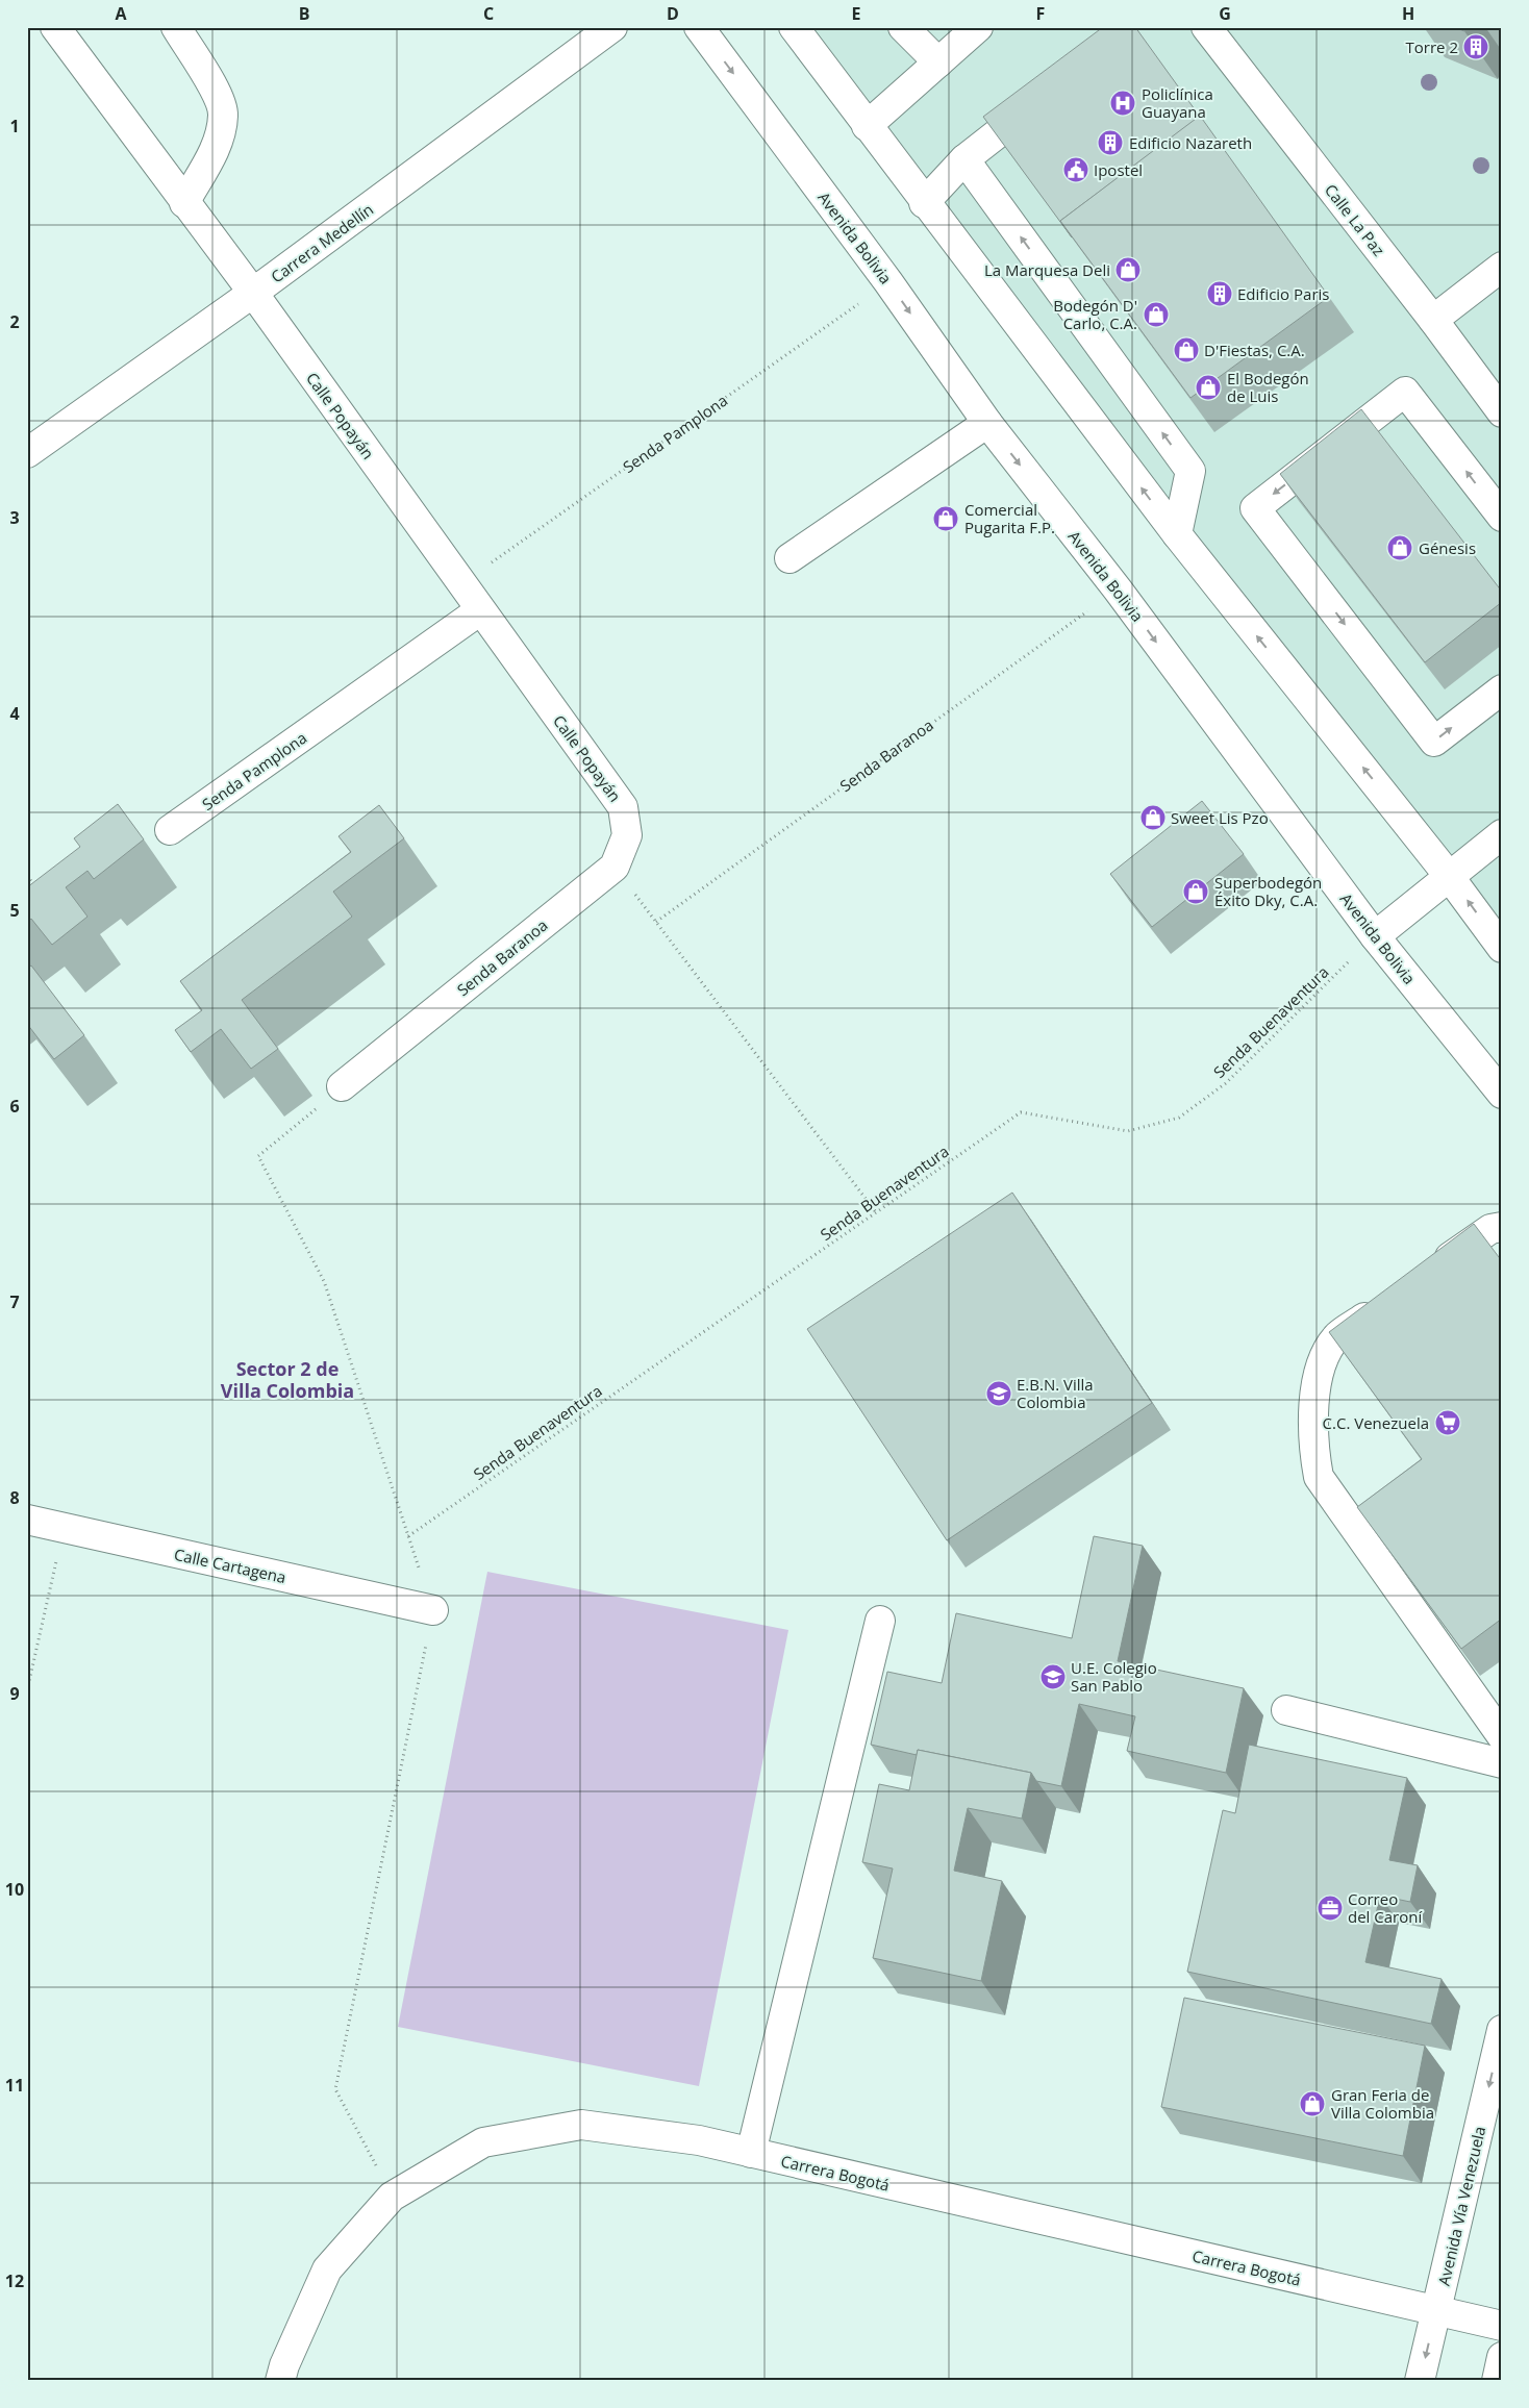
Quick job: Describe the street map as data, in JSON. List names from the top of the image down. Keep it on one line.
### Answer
{"streets":{"street":["Calle La Paz","Avenida Bolivia","Carrera Medellín","Calle Popayán","Senda Pamplona","Senda Baranoa","Calle Cartagena","Carrera Bogotá","Avenida Vía Venezuela"],"path":["Senda Buenaventura"]},"crossings":[["Avenida Bolivia","Senda Pamplona"],["Avenida Bolivia","Senda Baranoa"],["Avenida Bolivia","Senda Buenaventura"],["Carrera Medellín","Calle Popayán"],["Calle Popayán","Senda Pamplona"],["Calle Popayán","Senda Baranoa"],["Carrera Bogotá","Avenida Vía Venezuela"]],"one_way":["Avenida Vía Venezuela"],"districts":["Sector 2 de Villa Colombia"],"places":{"building":["Torre 2","Edificio Nazareth","Edificio Paris"],"hospital":["Policlínica Guayana"],"public building":["Ipostel"],"shop":["La Marquesa Deli","Bodegón D' Carlo, C.A.","D'Fiestas, C.A.","El Bodegón de Luis","Comercial Pugarita F.P.","Génesis","Sweet Lis Pzo","Superbodegón Éxito Dky, C.A.","Gran Feria de Villa Colombia"],"school or university":["E.B.N. Villa Colombia","U.E. Colegio San Pablo"],"supermarket":["C.C. Venezuela"],"office":["Correo del Caroní"]},"grid":{"columns":["A","B","C","D","E","F","G","H"],"rows":["1","2","3","4","5","6","7","8","9","10","11","12"]}}
